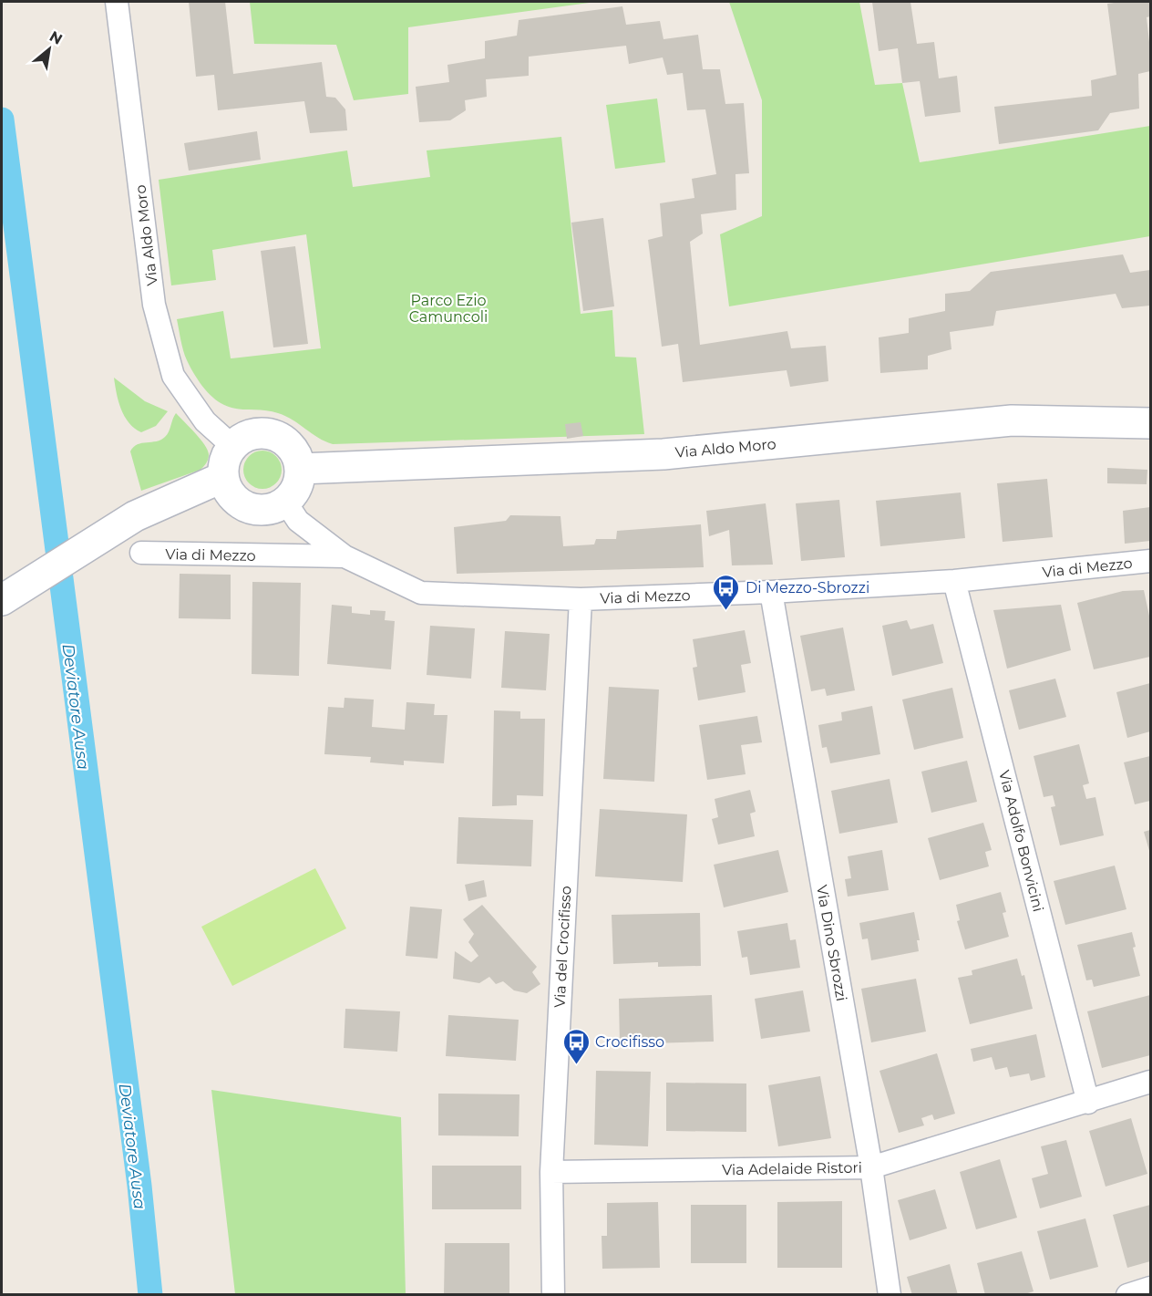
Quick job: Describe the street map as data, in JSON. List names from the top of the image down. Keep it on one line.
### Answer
{"streets":{"street":["Via Aldo Moro","Via di Mezzo","Via Adolfo Bonvicini","Via Dino Sbrozzi","Via del Crocifisso","Via Adelaide Ristori"]},"crossings":[["Via Aldo Moro","Via di Mezzo"],["Via di Mezzo","Via Adolfo Bonvicini"],["Via di Mezzo","Via Dino Sbrozzi"],["Via di Mezzo","Via del Crocifisso"],["Via Adolfo Bonvicini","Via Adelaide Ristori"],["Via Dino Sbrozzi","Via Adelaide Ristori"],["Via del Crocifisso","Via Adelaide Ristori"]],"water":["Deviatore Ausa"],"parks":["Parco Ezio Camuncoli"],"places":{"bus stop":["Di Mezzo-Sbrozzi","Crocifisso"]},"north":"top right"}
